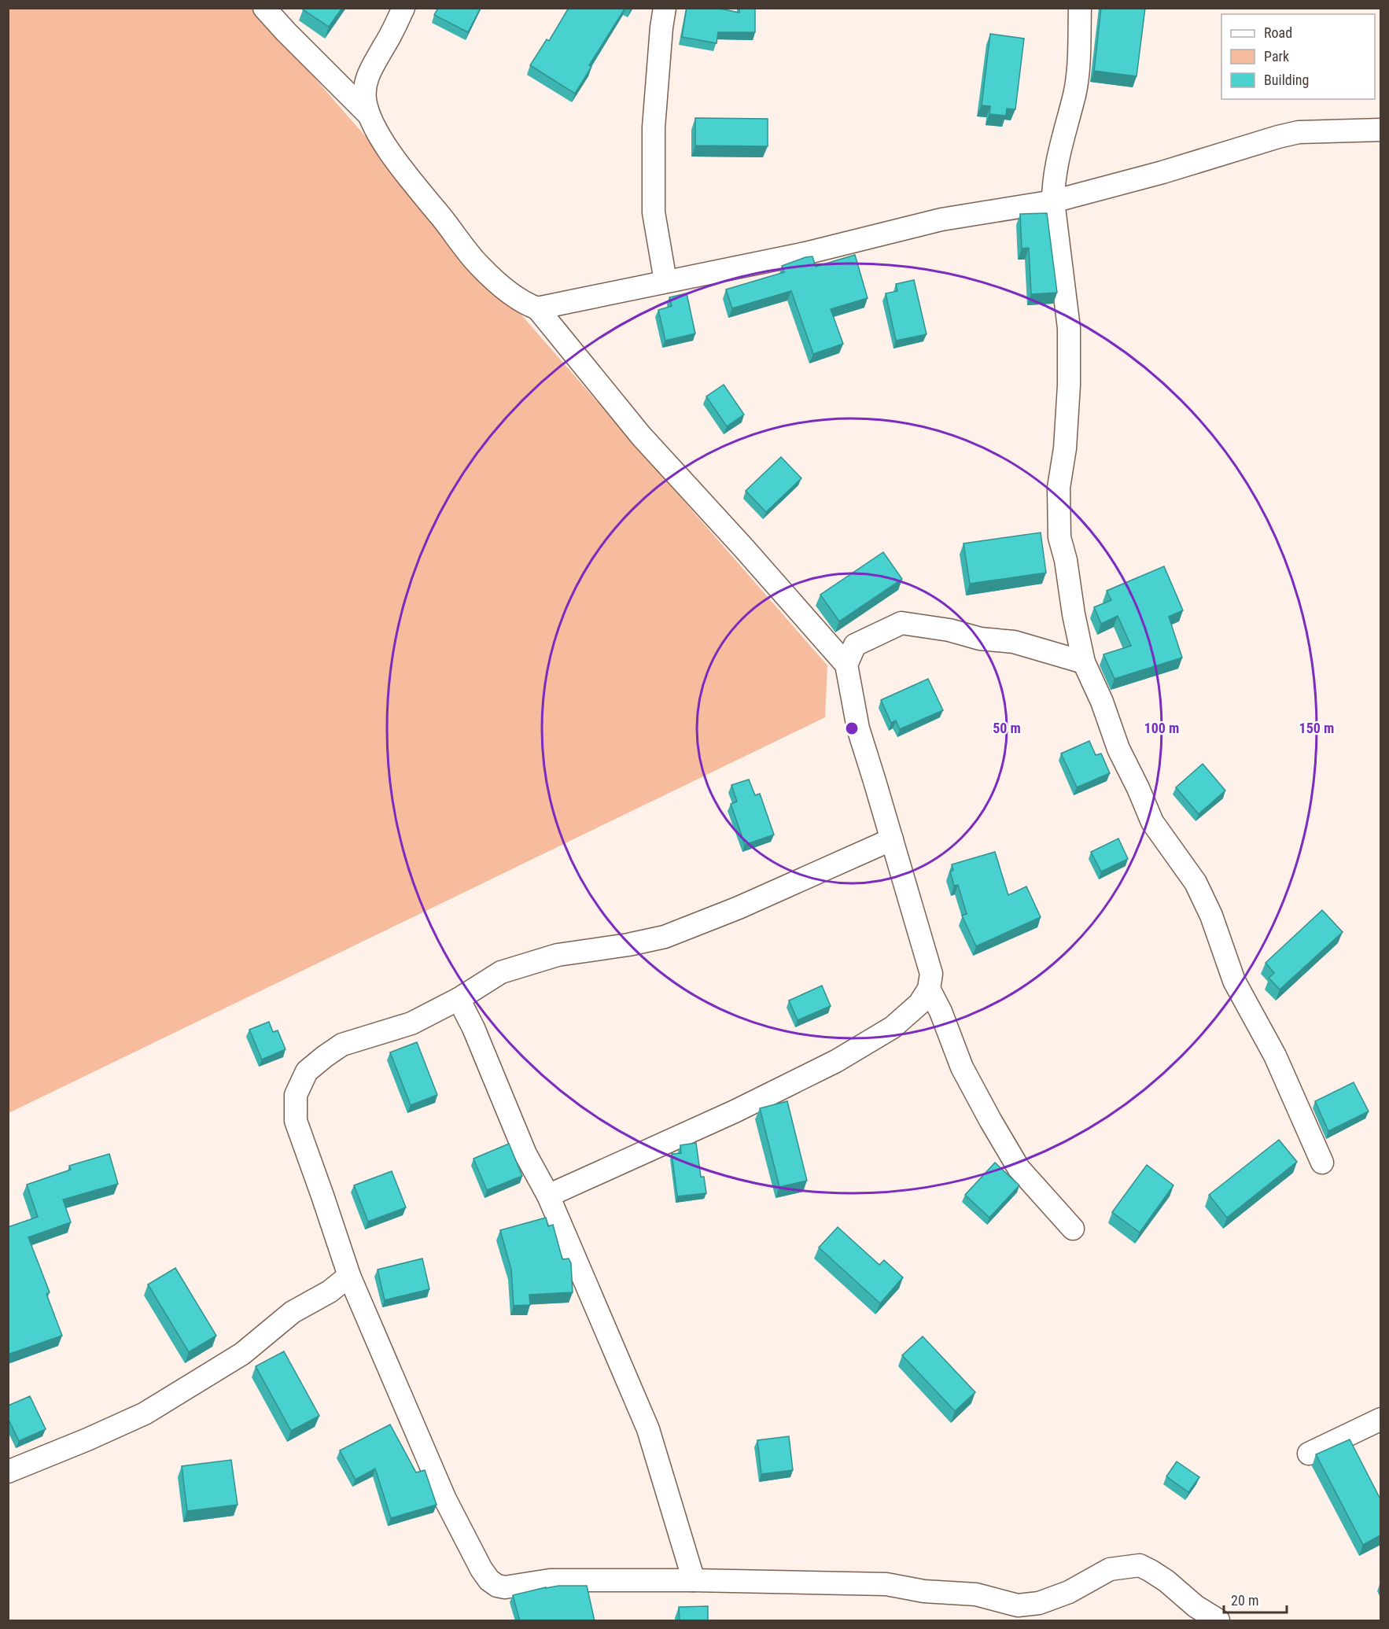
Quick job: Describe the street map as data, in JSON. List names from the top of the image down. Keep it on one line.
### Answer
{"legend":["Road","Park","Building"],"scale_bar":"20 m","rings":["50 m","100 m","150 m"]}
